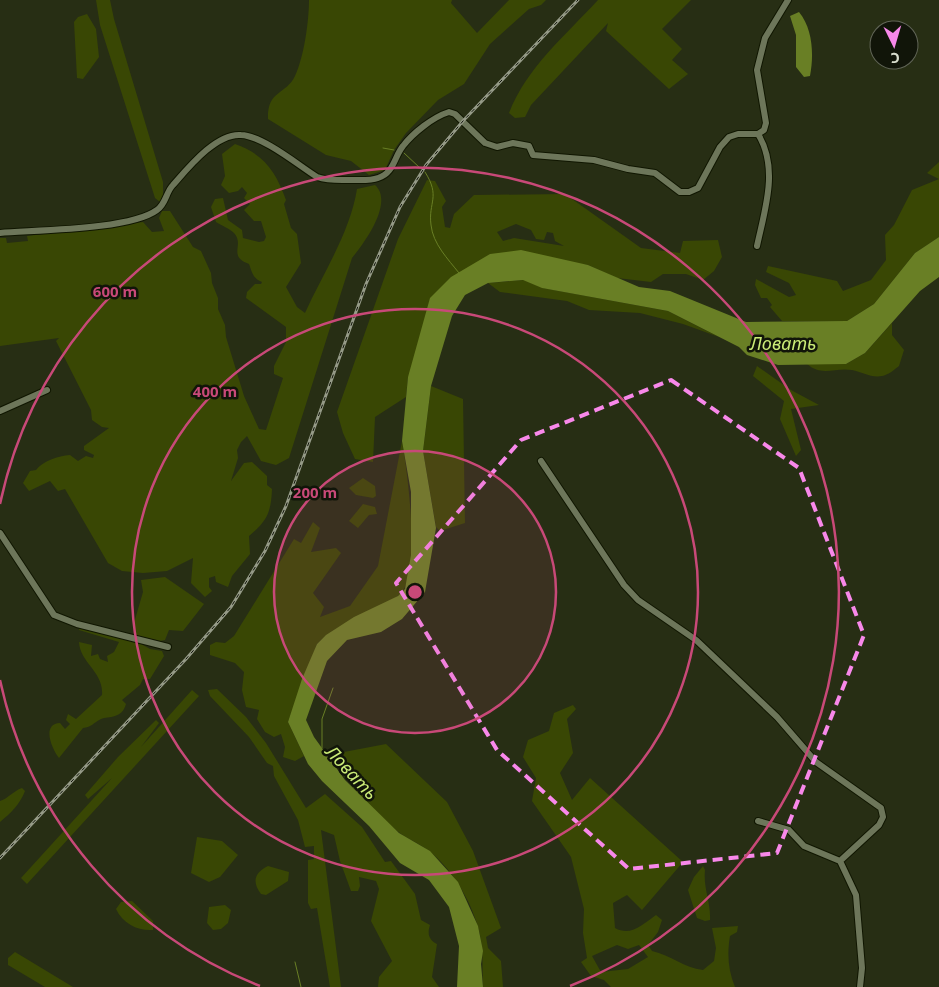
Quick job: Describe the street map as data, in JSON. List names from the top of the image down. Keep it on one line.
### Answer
{"water":["Ловать"],"north":"bottom","rings":["600 m","400 m","200 m"]}
